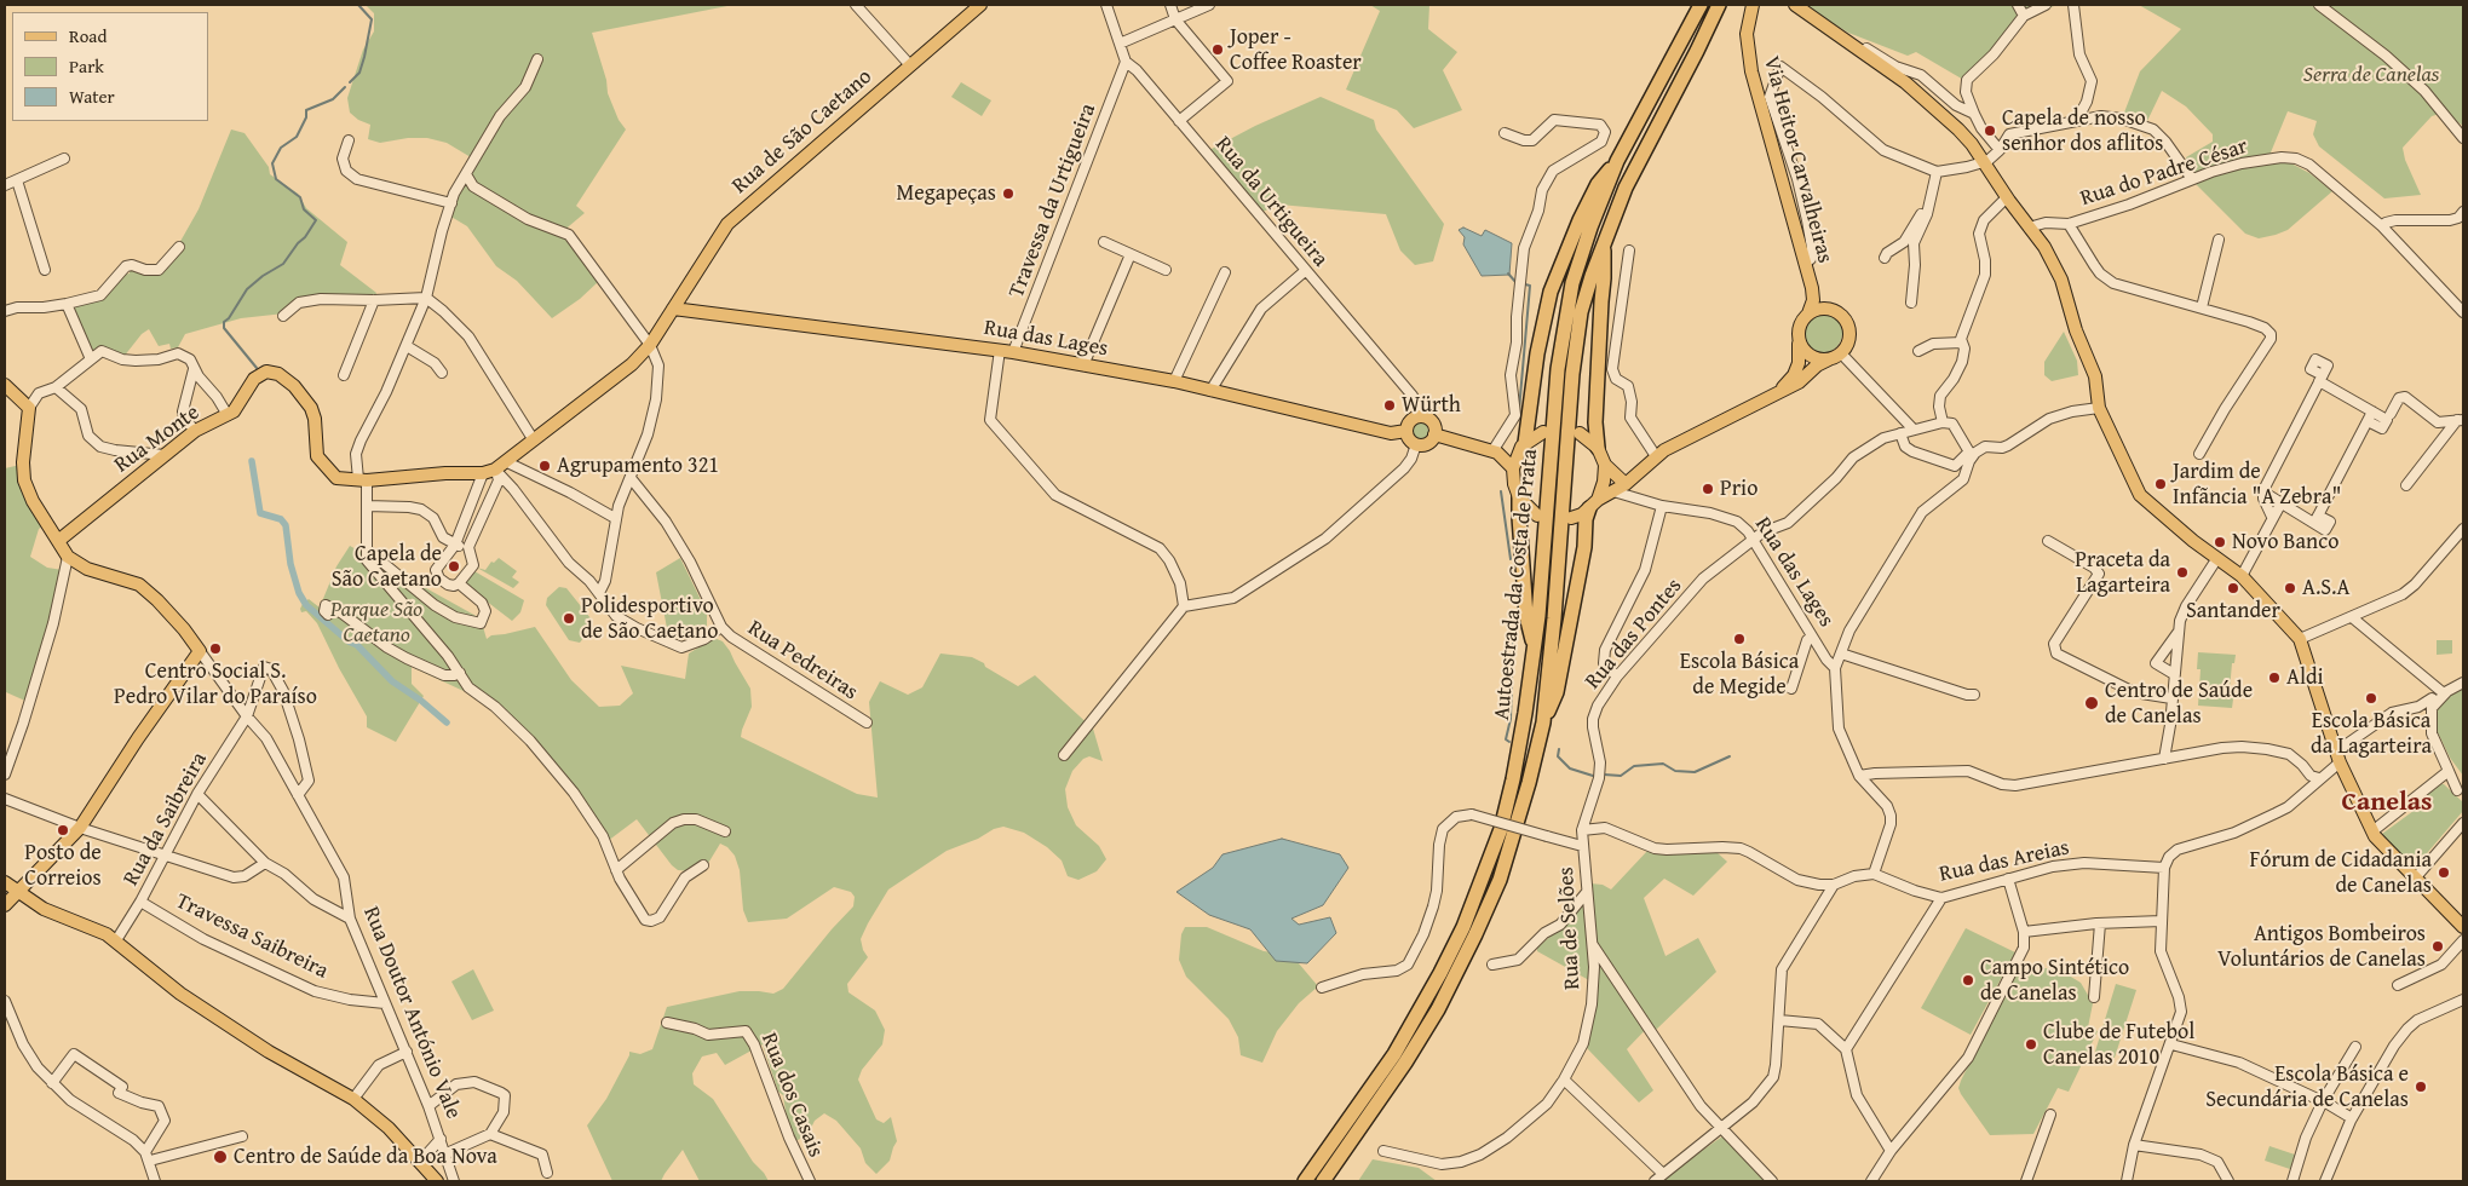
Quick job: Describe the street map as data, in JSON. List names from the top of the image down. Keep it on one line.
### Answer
{"streets":{"highway":["Autoestrada da Costa de Prata"],"main road":["Rua de São Caetano","Via Heitor Carvalheiras","Rua das Lages","Rua Monte","Rua Doutor António Vale"],"street":["Rua do Padre César","Travessa da Urtigueira","Rua da Urtigueira","Rua das Pontes","Rua Pedreiras","Rua da Saibreira","Rua das Areias","Rua de Selões","Travessa Saibreira","Rua dos Casais"]},"crossings":[["Rua de São Caetano","Rua das Lages"],["Travessa da Urtigueira","Rua da Urtigueira"],["Travessa da Urtigueira","Rua das Lages"],["Rua da Urtigueira","Rua das Lages"],["Rua das Lages","Rua das Pontes"],["Rua das Pontes","Rua de Selões"],["Rua da Saibreira","Travessa Saibreira"],["Rua da Saibreira","Rua Doutor António Vale"],["Travessa Saibreira","Rua Doutor António Vale"]],"districts":["Canelas"],"parks":["Serra de Canelas","Parque São Caetano"],"places":["Joper - Coffee Roaster","Capela de nosso senhor dos aflitos","Megapeças","Würth","Agrupamento 321","Jardim de Infãncia \"A Zebra\"","Prio","Novo Banco","Capela de São Caetano","Praceta da Lagarteira","Santander","A.S.A","Polidesportivo de São Caetano","Escola Básica de Megide","Centro Social S. Pedro Vilar do Paraíso","Aldi","Escola Básica da Lagarteira","Centro de Saúde de Canelas","Posto de Correios","Fórum de Cidadania de Canelas","Antigos Bombeiros Voluntários de Canelas","Campo Sintético de Canelas","Clube de Futebol Canelas 2010","Escola Básica e Secundária de Canelas","Centro de Saúde da Boa Nova"],"legend":["Road","Park","Water"]}
